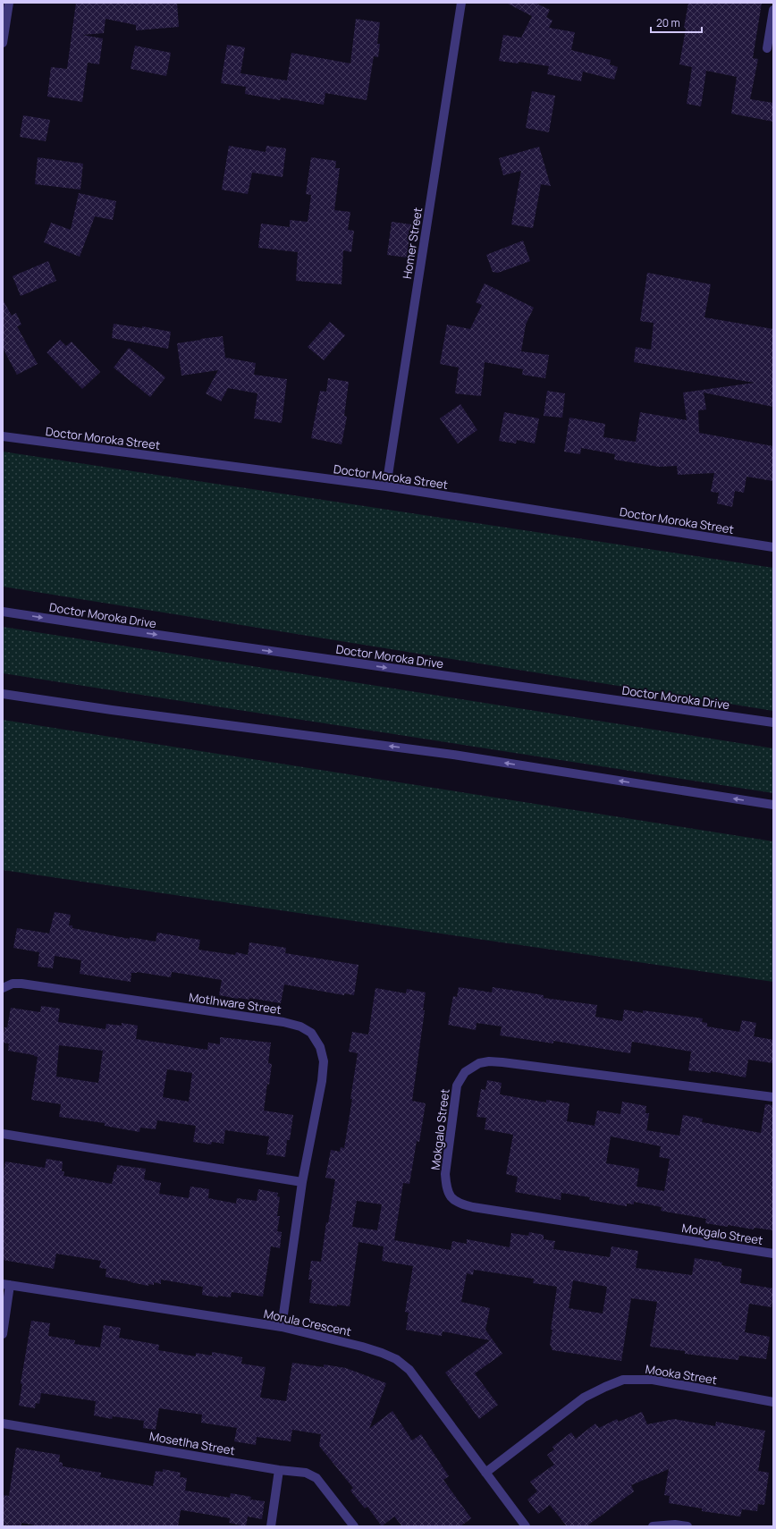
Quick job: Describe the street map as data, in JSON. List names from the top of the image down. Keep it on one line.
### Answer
{"streets":{"street":["Homer Street","Doctor Moroka Street","Doctor Moroka Drive","Motlhware Street","Mokgalo Street","Morula Crescent","Mooka Street","Mosetlha Street"]},"crossings":[["Homer Street","Doctor Moroka Street"],["Motlhware Street","Morula Crescent"],["Morula Crescent","Mooka Street"]],"scale_bar":"20 m"}
